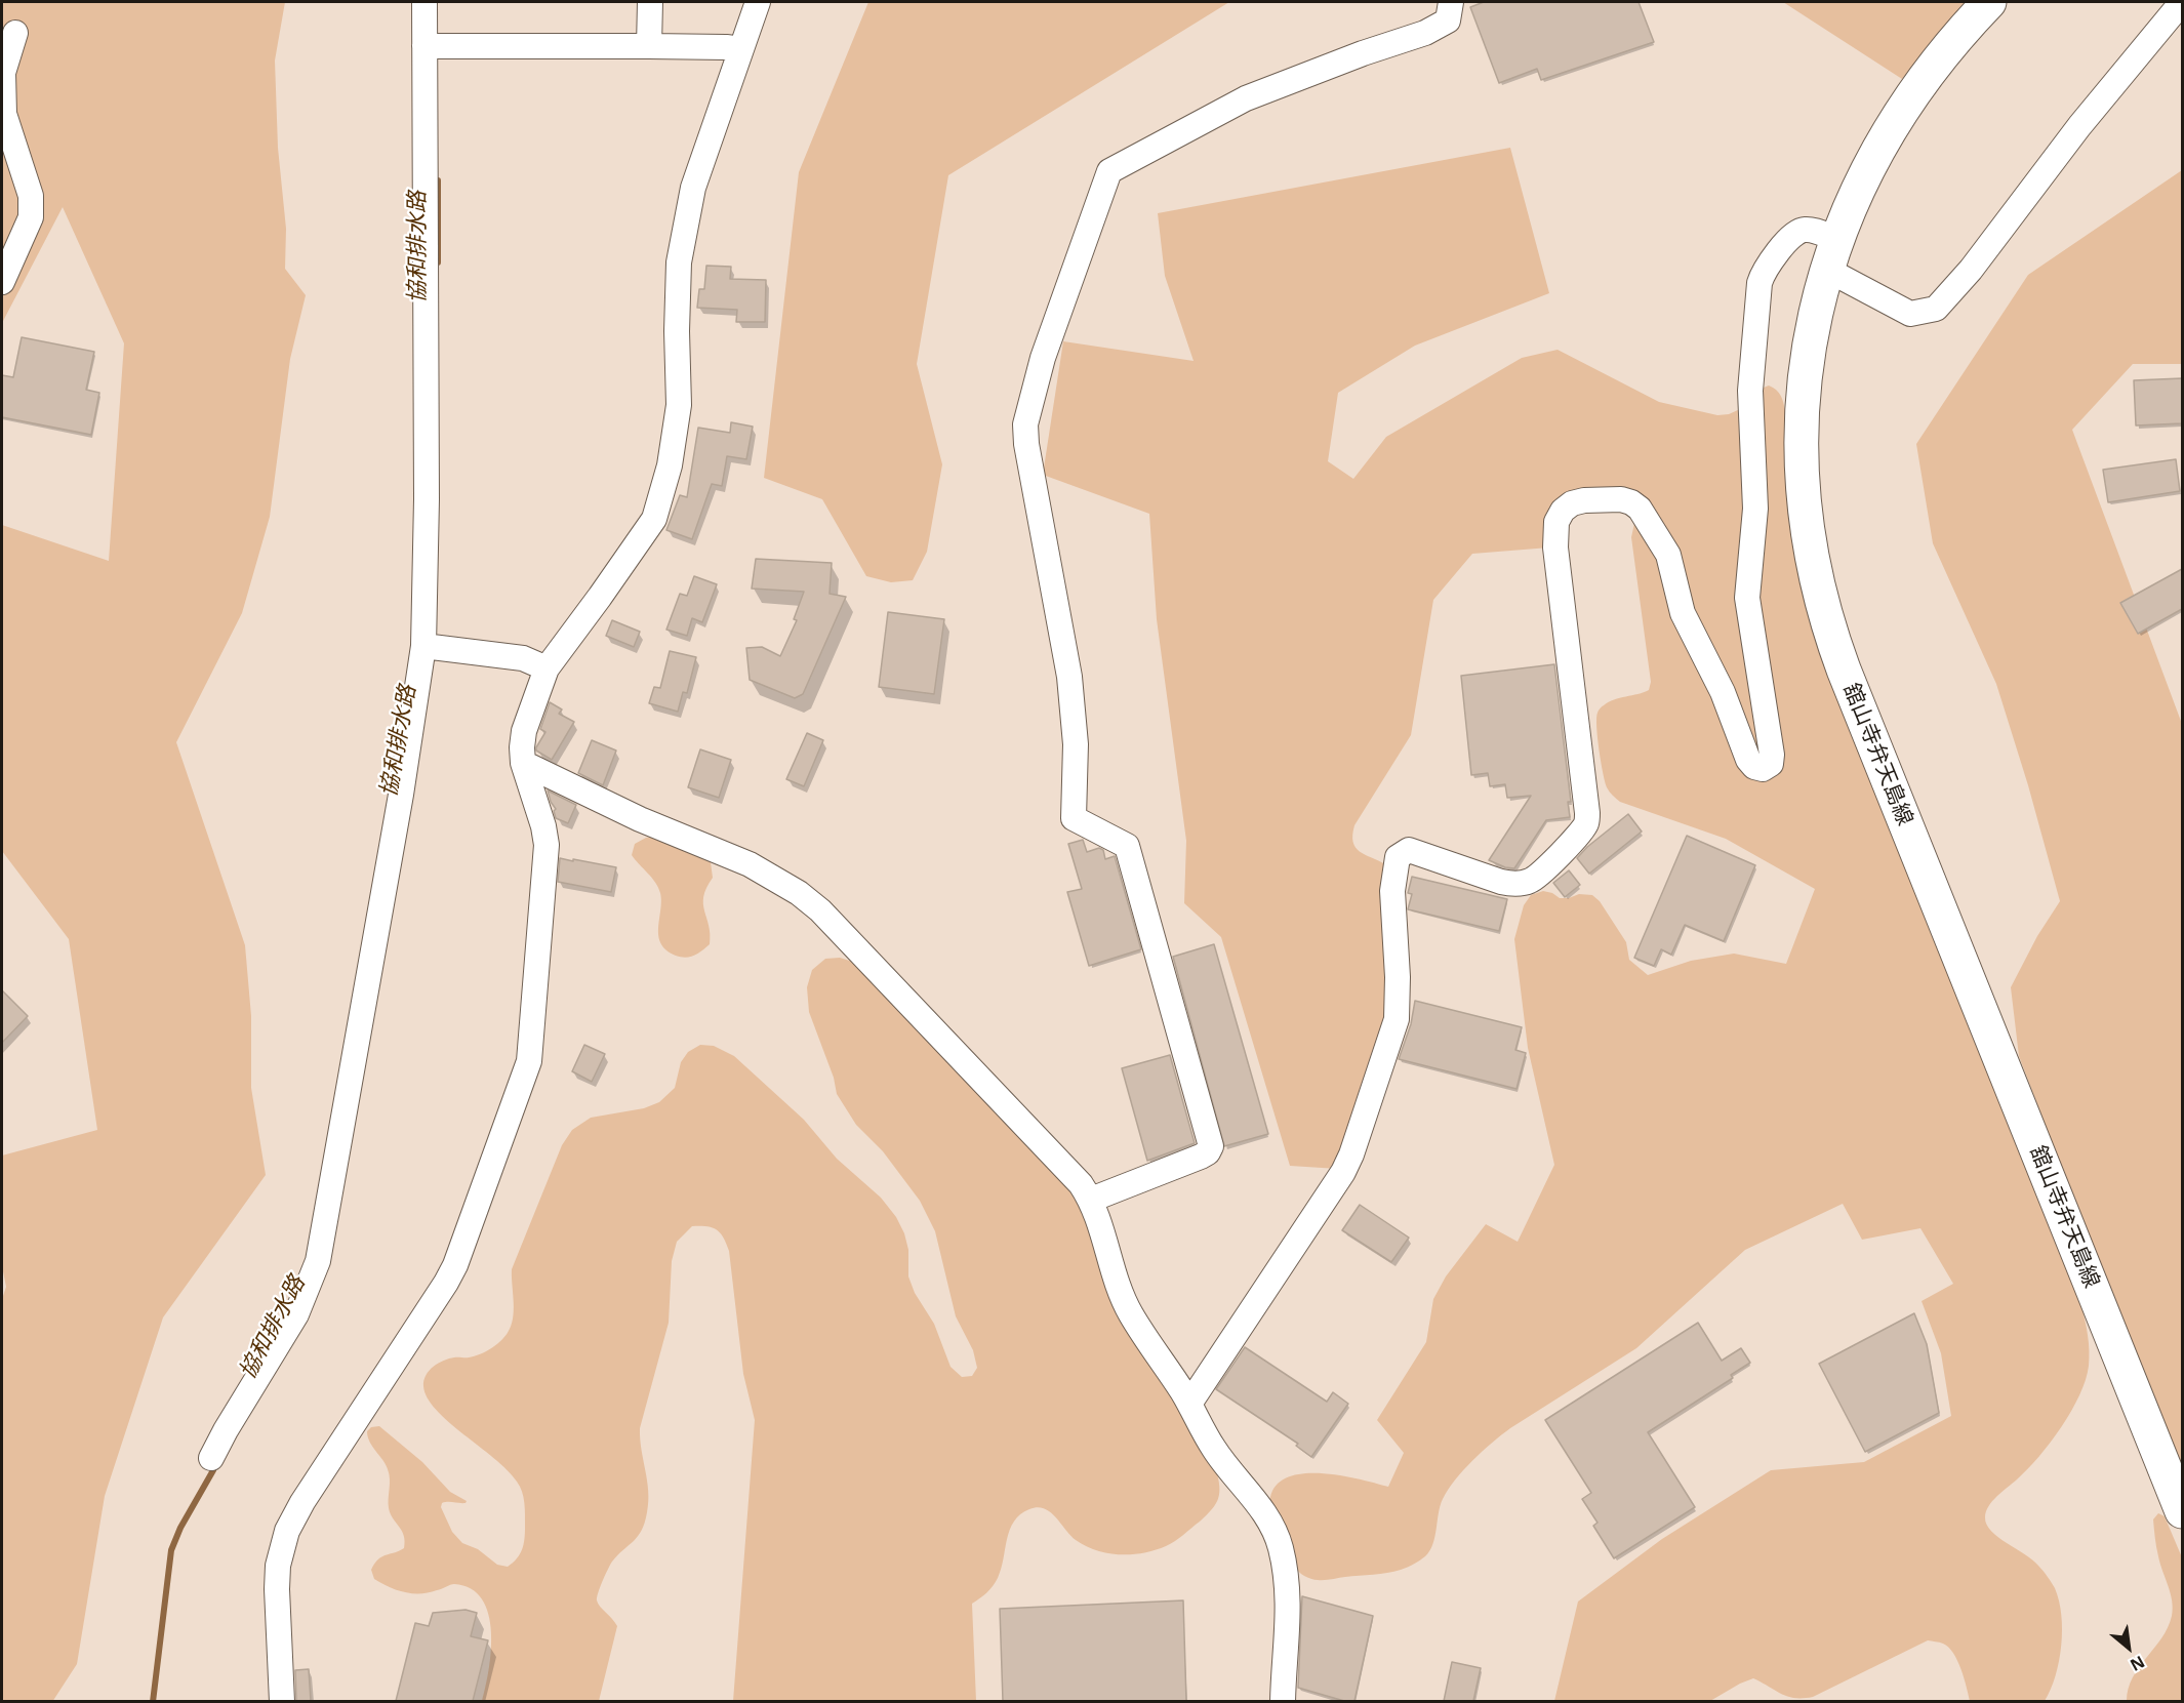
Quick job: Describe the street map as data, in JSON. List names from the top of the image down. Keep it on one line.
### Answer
{"streets":{"main road":["舘山寺弁天島線"]},"water":["協和排水路"],"north":"bottom right"}
